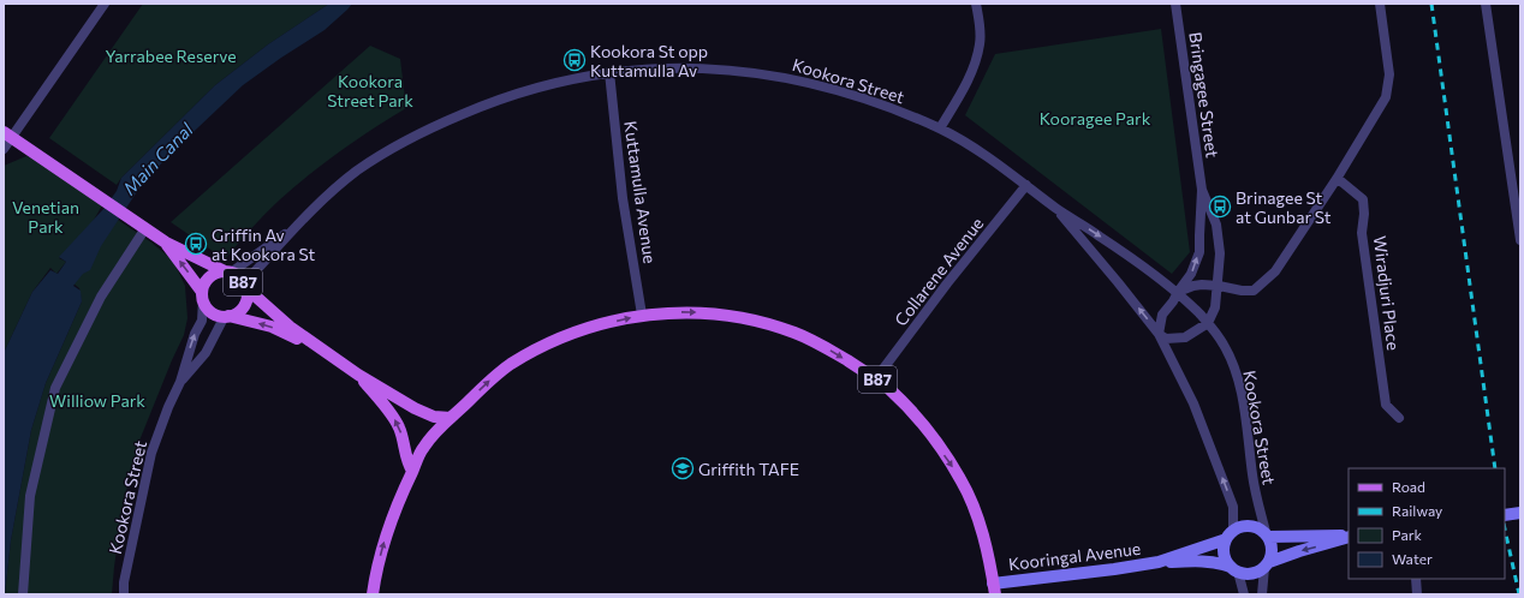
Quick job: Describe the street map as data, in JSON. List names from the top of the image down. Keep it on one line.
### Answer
{"streets":{"main road":["B87"],"street":["Kookora Street","Bringagee Street","Kuttamulla Avenue","Collarene Avenue","Wiradjuri Place","Kooringal Avenue"]},"crossings":[["Kookora Street","Bringagee Street"],["Kookora Street","Kuttamulla Avenue"],["Kookora Street","Collarene Avenue"],["Kookora Street","B87"],["Kookora Street","Kooringal Avenue"],["Kuttamulla Avenue","B87"],["Collarene Avenue","B87"],["B87","Kooringal Avenue"]],"water":["Main Canal"],"parks":["Yarrabee Reserve","Kookora Street Park","Kooragee Park","Venetian Park","Williow Park"],"places":{"bus stop":["Kookora St opp Kuttamulla Av","Brinagee St at Gunbar St","Griffin Av at Kookora St"],"school or university":["Griffith TAFE"]},"legend":["Road","Railway","Park","Water"]}
